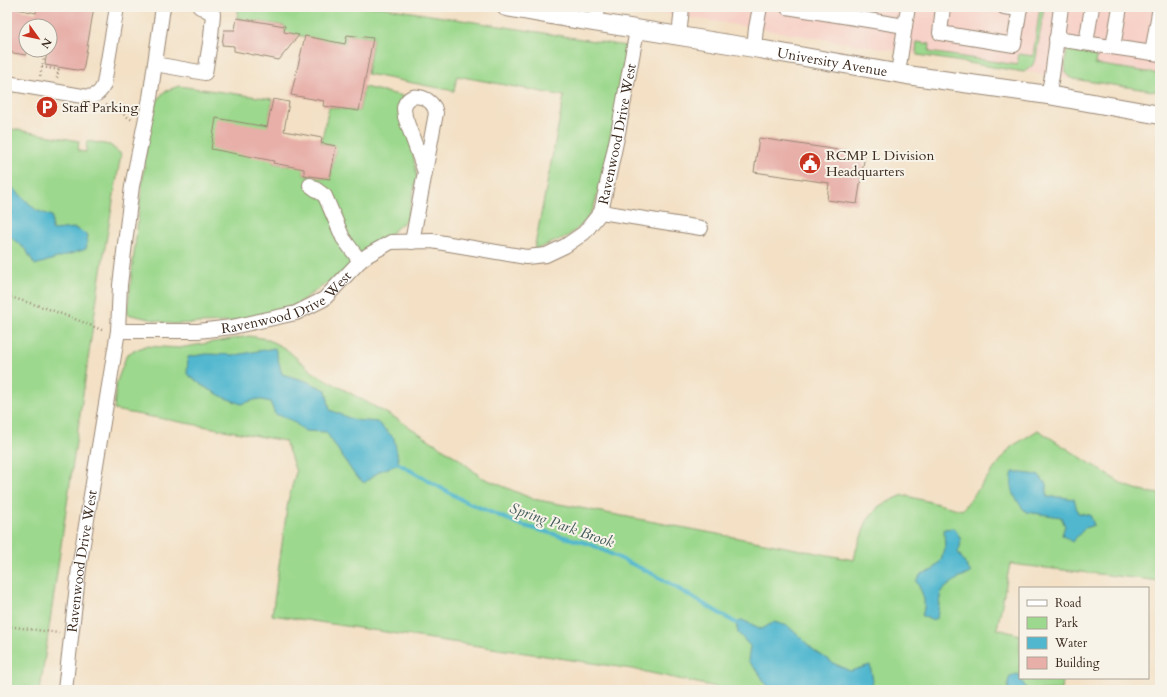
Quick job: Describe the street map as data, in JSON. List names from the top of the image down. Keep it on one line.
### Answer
{"streets":{"main road":["University Avenue"],"lane":["Ravenwood Drive West"]},"crossings":[["University Avenue","Ravenwood Drive West"]],"water":["Spring Park Brook"],"places":{"parking":["Staff Parking"],"public building":["RCMP L Division Headquarters"]},"legend":["Road","Park","Water","Building"],"north":"bottom right"}
